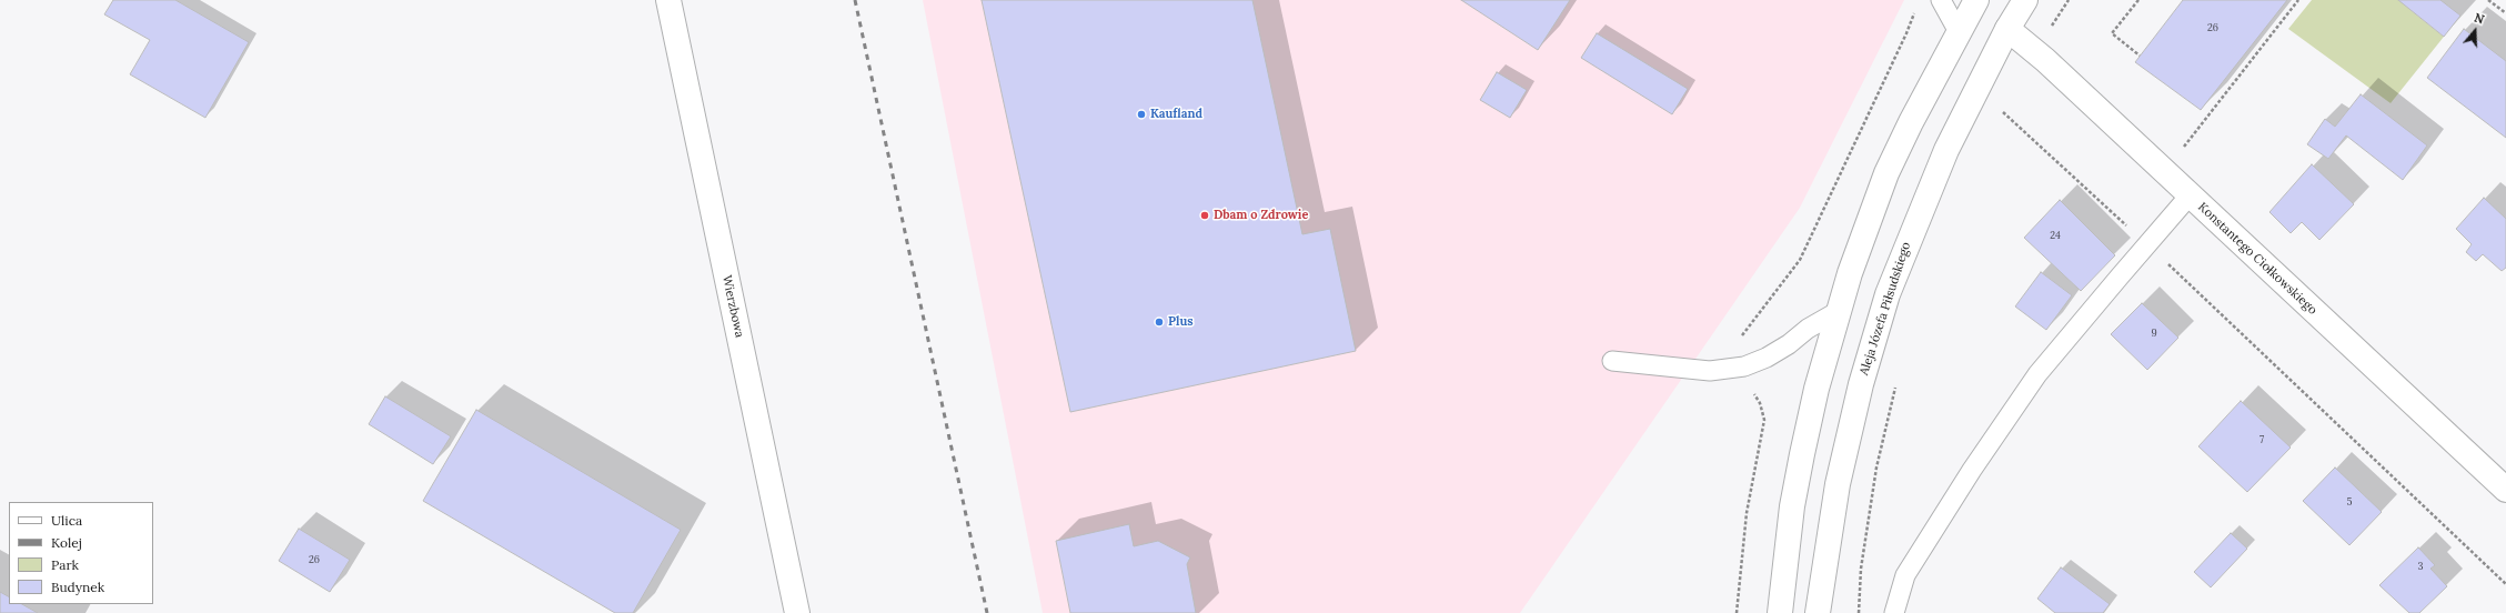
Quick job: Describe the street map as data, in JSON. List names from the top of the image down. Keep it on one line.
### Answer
{"streets":{"street":["Konstantego Ciołkowskiego","Wierzbowa","Aleja Józefa Piłsudskiego"]},"crossings":[["Konstantego Ciołkowskiego","Aleja Józefa Piłsudskiego"]],"places":["Kaufland","Dbam o Zdrowie","Plus"],"house_numbers":["26","24","9","7","5","26","3"],"legend":["Ulica","Kolej","Park","Budynek"],"north":"top"}
